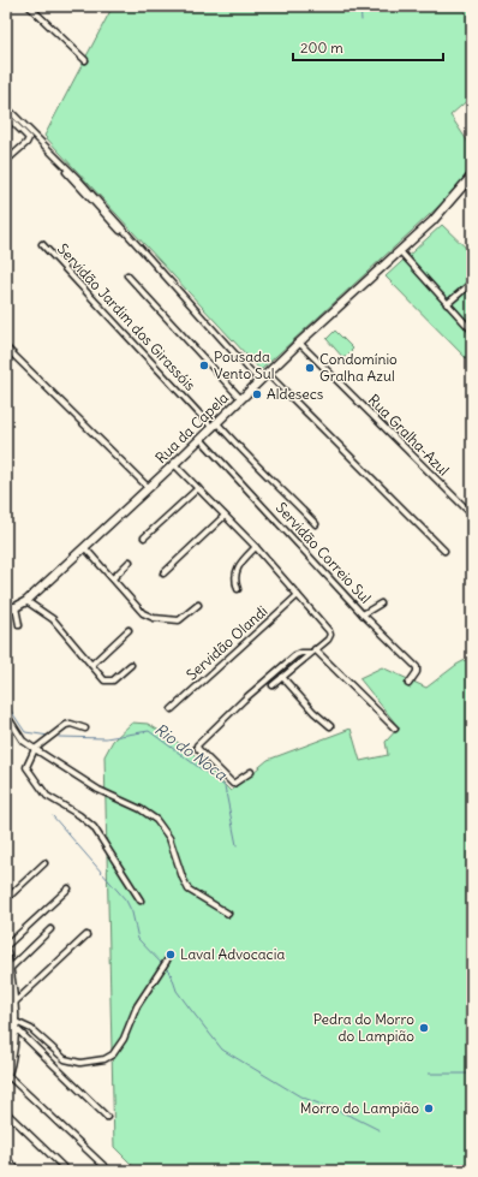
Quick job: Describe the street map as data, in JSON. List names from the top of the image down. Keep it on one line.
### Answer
{"streets":{"main road":["Rua da Capela"],"street":["Servidão Jardim dos Girassóis","Rua Gralha-Azul","Servidão Correio Sul","Servidão Olandi"]},"crossings":[["Servidão Jardim dos Girassóis","Rua da Capela"],["Rua da Capela","Rua Gralha-Azul"],["Rua da Capela","Servidão Correio Sul"]],"water":["Rio do Noca"],"places":["Pousada Vento Sul","Condomínio Gralha Azul","Aldesecs","Laval Advocacia","Pedra do Morro do Lampião","Morro do Lampião"],"scale_bar":"200 m"}
